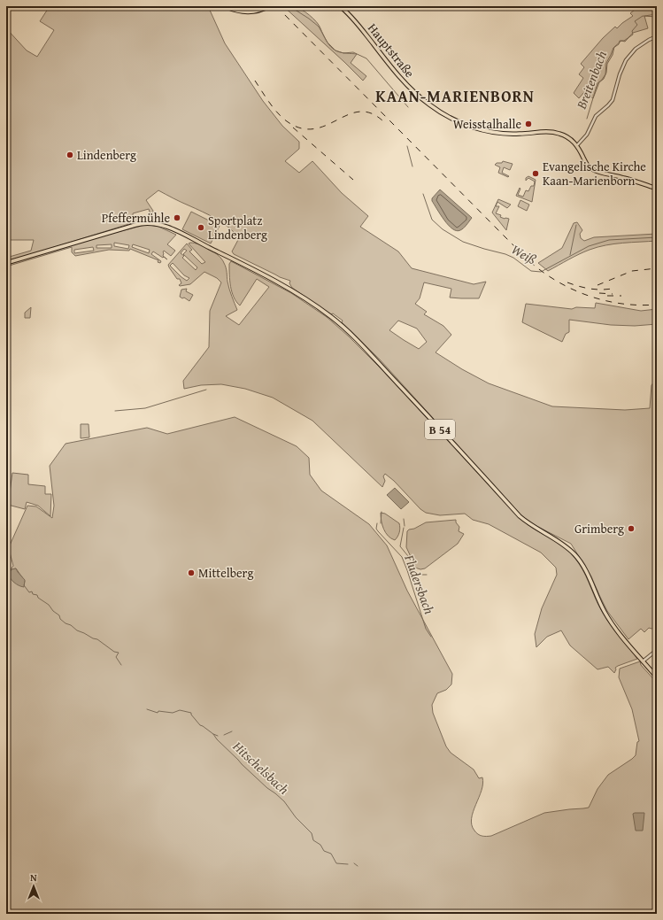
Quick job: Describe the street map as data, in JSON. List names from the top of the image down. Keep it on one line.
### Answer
{"streets":{"main road":["Hauptstraße","B 54"]},"districts":["KAAN-MARIENBORN"],"water":["Breitenbach","Weiß","Fludersbach","Hitschelsbach"],"places":["Weisstalhalle","Lindenberg","Evangelische Kirche Kaan-Marienborn","Pfeffermühle","Sportplatz Lindenberg","Grimberg","Mittelberg"],"north":"top"}
